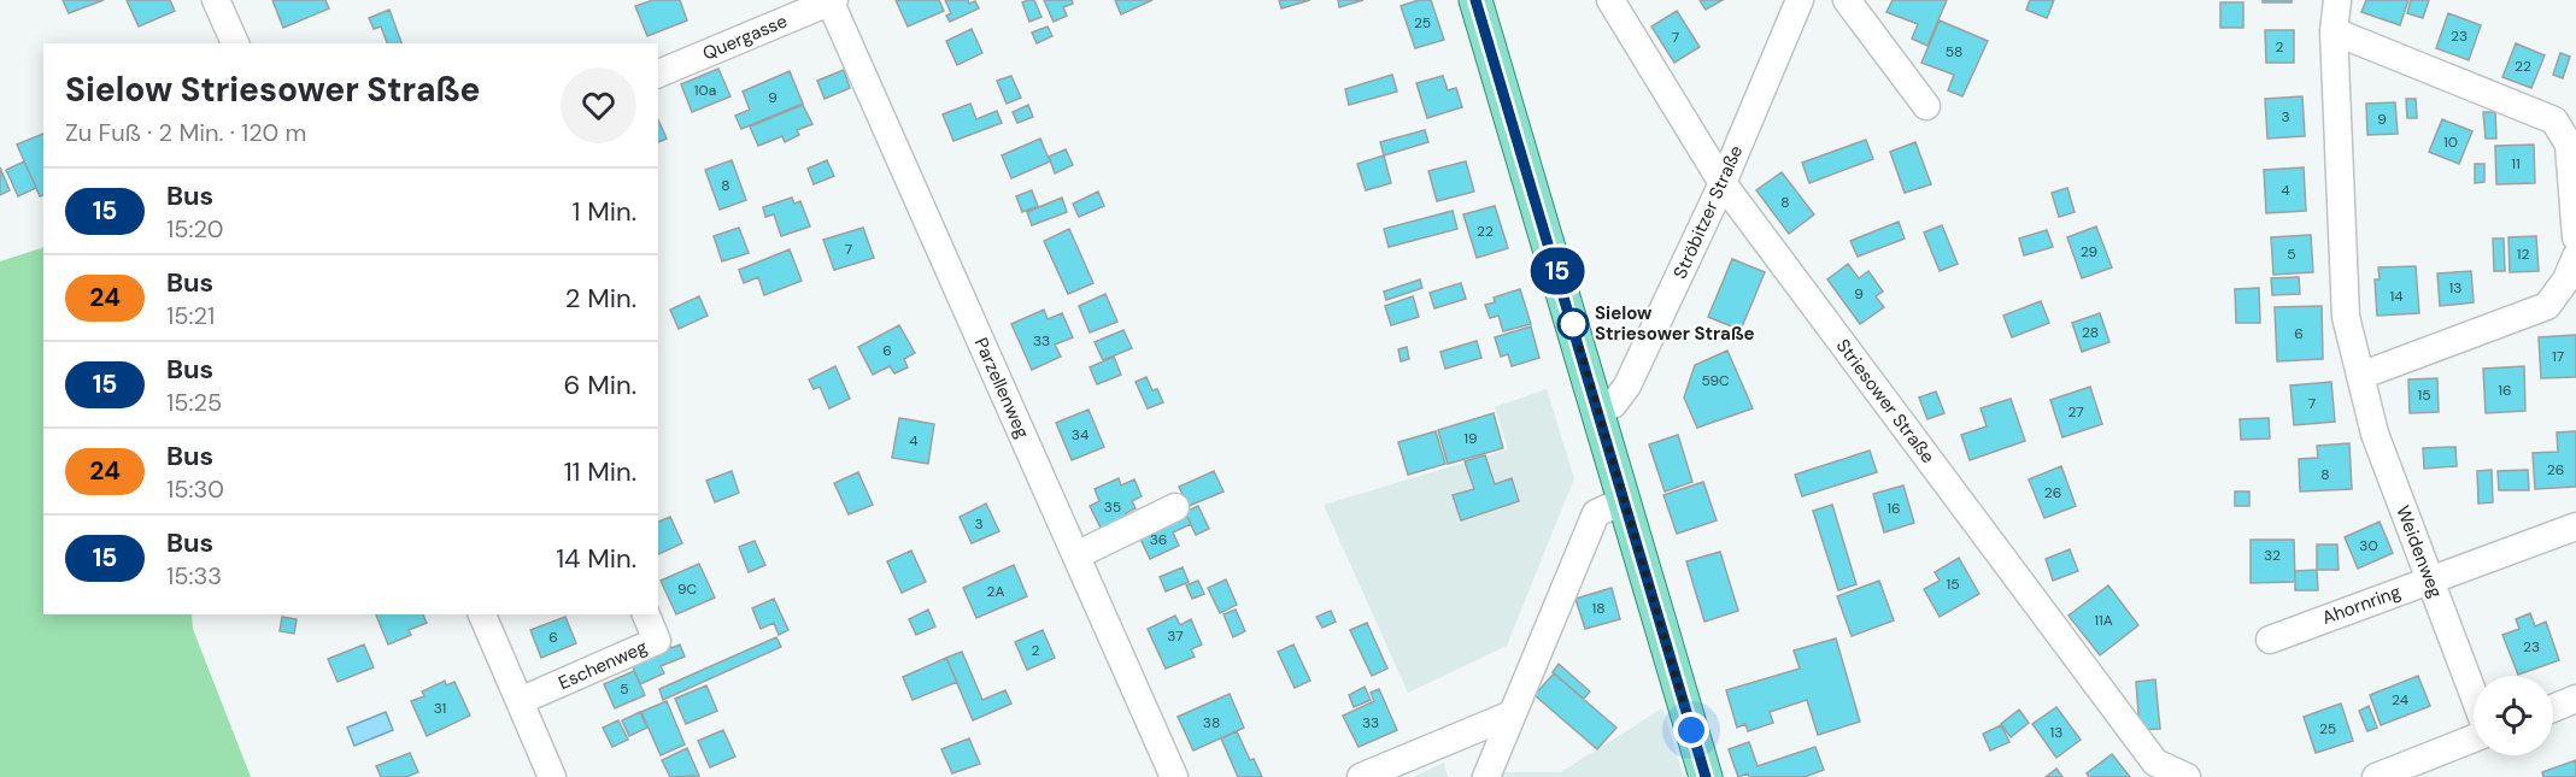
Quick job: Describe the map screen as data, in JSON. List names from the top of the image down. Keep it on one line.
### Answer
{"streets":{"street":["Quergasse","Ströbitzer Straße","Parzellenweg","Striesower Straße","Weidenweg","Ahornring","Eschenweg"]},"crossings":[["Quergasse","Parzellenweg"],["Ströbitzer Straße","Striesower Straße"],["Weidenweg","Ahornring"]],"places":["Sielow Striesower Straße"],"lines":["bus line 15"],"house_numbers":["25","23","7","2","58","22","10a","9","3","9","10","11","8","4","8","22","7","29","5","12","13","9","14","28","6","33","6","17","59C","16","15","7","27","34","19","4","26","8","26","35","16","3","36","30","32","15","9C","2A","18","11A","37","6","23","2","5","24","31","38","33","25","13"],"page":{"on_map":"15","heading":["Sielow Striesower Straße","Zu Fuß · 2 Min. · 120 m"],"list":[{"mark":"15","name":"Bus","note":"15:20","value":"1 Min."},{"mark":"24","name":"Bus","note":"15:21","value":"2 Min."},{"mark":"15","name":"Bus","note":"15:25","value":"6 Min."},{"mark":"24","name":"Bus","note":"15:30","value":"11 Min."},{"mark":"15","name":"Bus","note":"15:33","value":"14 Min."}]}}
